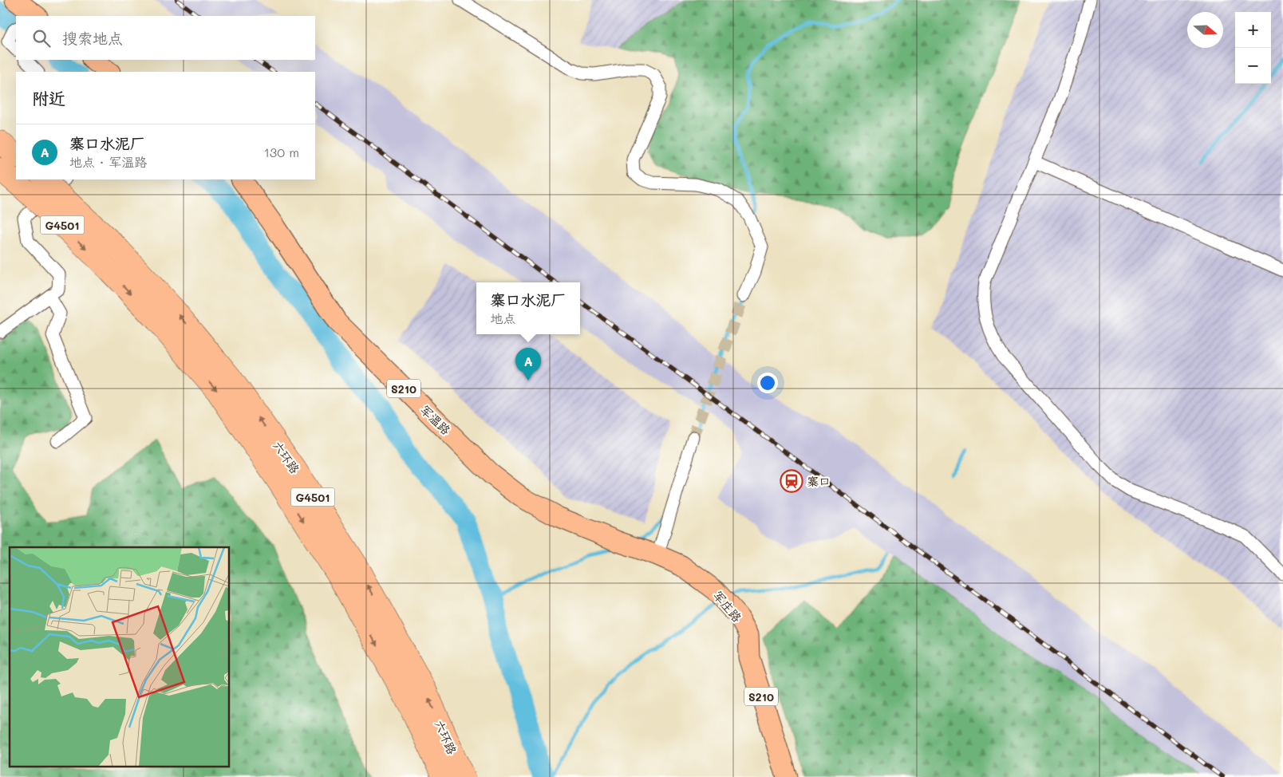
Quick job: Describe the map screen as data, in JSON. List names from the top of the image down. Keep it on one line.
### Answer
{"streets":{"highway":["G4501","六环路"],"main road":["S210","军温路","军庄路"]},"crossings":[["军温路","军庄路"]],"places":{"station":["寨口"]},"north":"right","page":{"map_buttons":["+","−"],"search":"搜索地点","heading":"附近","list":[{"mark":"A","name":"寨口水泥厂","note":"地点 · 军温路","value":"130 m"}],"popup":["寨口水泥厂","地点"],"pins":"A"}}
